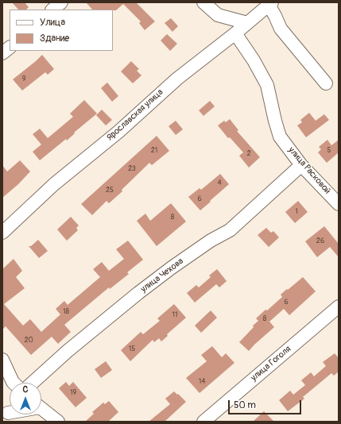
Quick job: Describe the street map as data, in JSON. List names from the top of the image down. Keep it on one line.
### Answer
{"streets":{"street":["Ярославская улица","улица Расковой","улица Чехова","улица Гоголя"]},"crossings":[["Ярославская улица","улица Расковой"],["улица Расковой","улица Чехова"]],"house_numbers":["9","21","5","2","23","4","25","6","1","8","26","6","18","11","8","20","15","14","19"],"legend":["Улица","Здание"],"scale_bar":"50 m","north":"top"}
